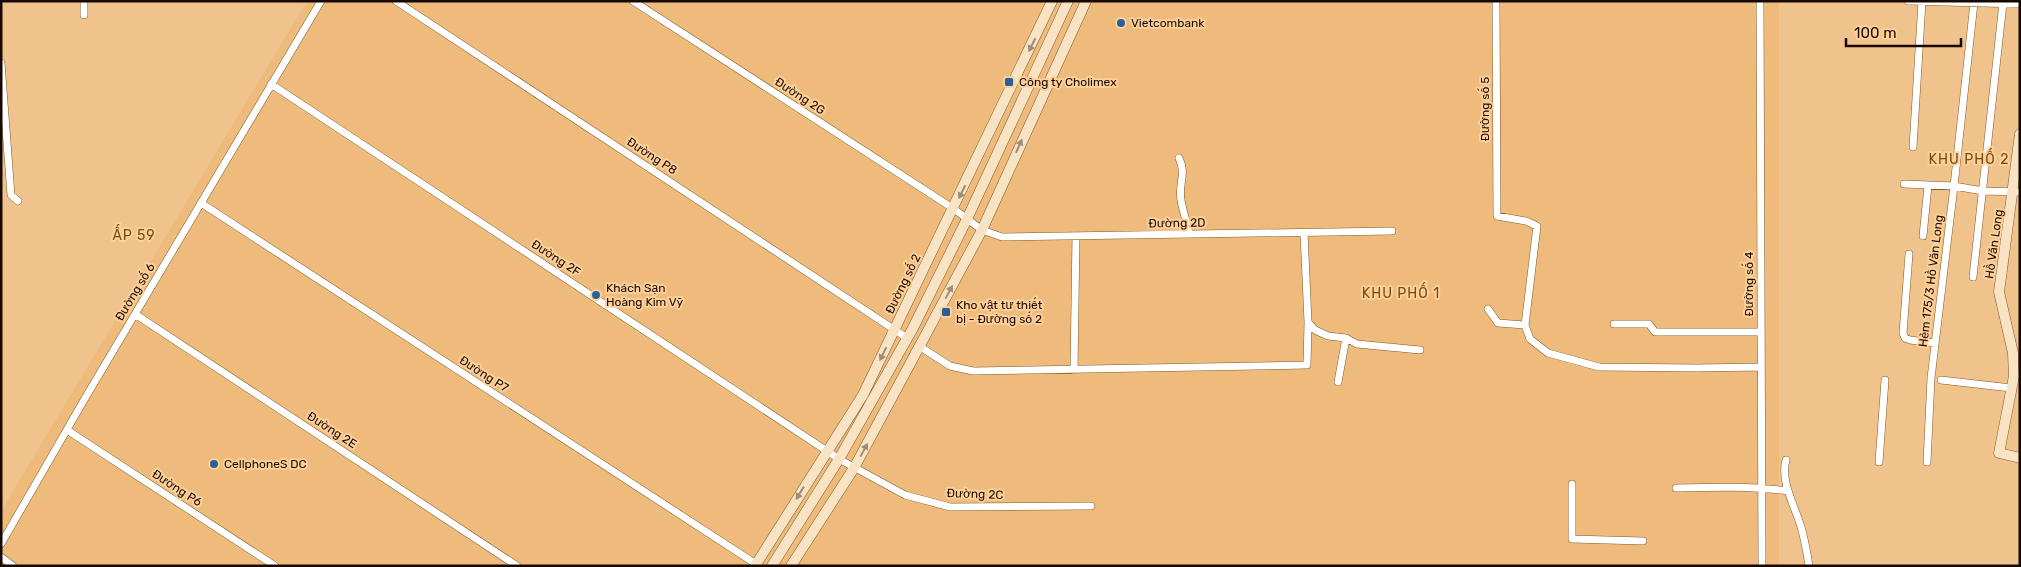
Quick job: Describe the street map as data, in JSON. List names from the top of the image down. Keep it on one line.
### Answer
{"streets":{"main road":["Hồ Văn Long","Đường số 2"],"street":["Đường 2G","Đường số 5","Đường P8","Đường 2D","Đường 2F","Hẻm 175/3 Hồ Văn Long","Đường số 4","Đường số 6","Đường P7","Đường 2E","Đường P6","Đường 2C"]},"crossings":[["Đường 2G","Đường 2D"],["Đường 2G","Đường số 2"],["Đường P8","Đường số 2"],["Đường 2F","Đường số 2"],["Đường 2F","Đường số 6"],["Đường 2F","Đường 2C"],["Đường số 2","Đường P7"],["Đường số 6","Đường P7"],["Đường số 6","Đường 2E"],["Đường số 6","Đường P6"]],"districts":["KHU PHỐ 2","ẤP 59","KHU PHỐ 1"],"places":{"other":["Vietcombank","Khách Sạn Hoàng Kim Vỹ","CellphoneS DC"],"transit":["Công ty Cholimex","Kho vật tư thiết bị - Đường số 2"]},"scale_bar":"100 m"}
